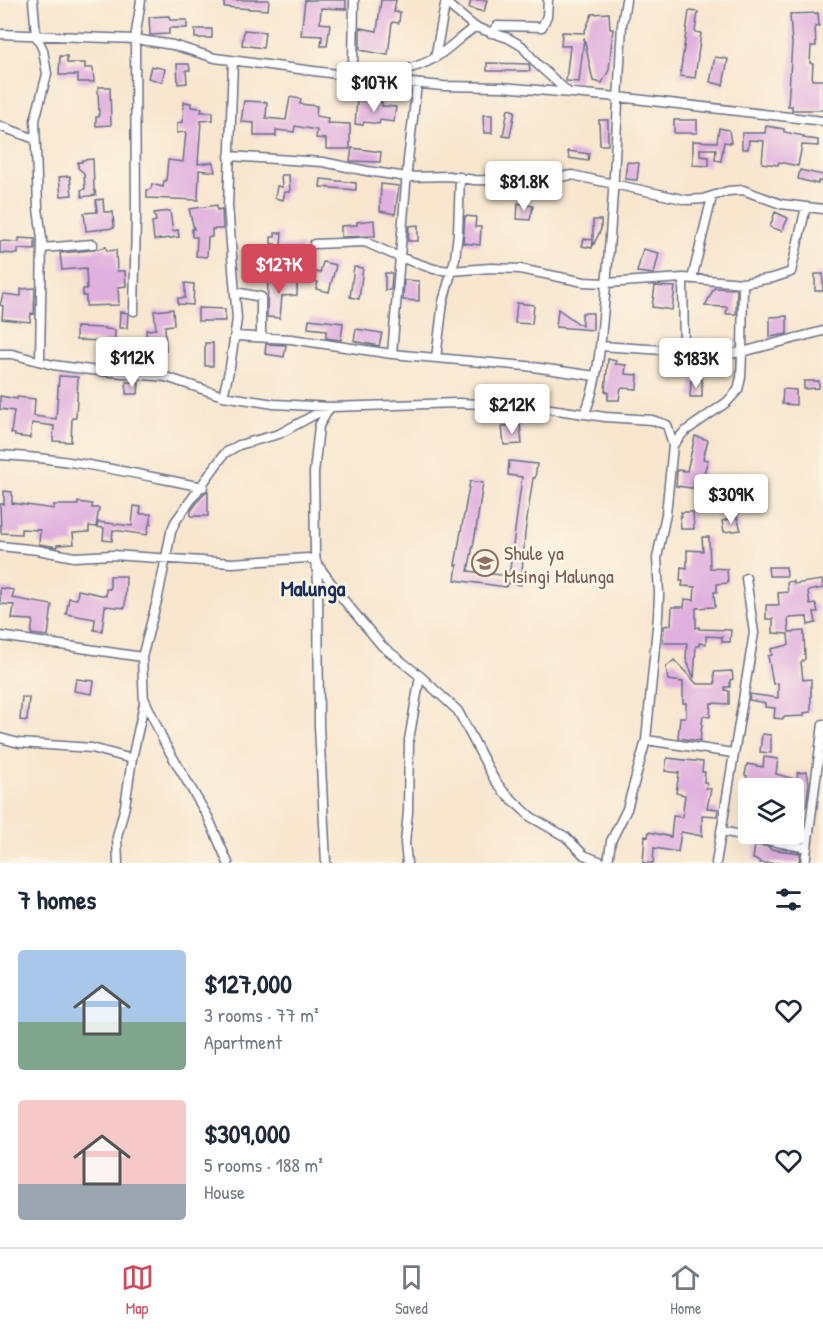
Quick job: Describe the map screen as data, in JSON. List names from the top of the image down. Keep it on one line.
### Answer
{"districts":["Malunga"],"places":{"school or university":["Shule ya Msingi Malunga"]},"page":{"price":["$107K","$81.8K","$127K","$112K","$183K","$212K","$309K"],"heading":"7 homes","list":[{"name":"$127,000","note":"3 rooms · 77 m² · Apartment"},{"name":"$309,000","note":"5 rooms · 188 m² · House"}],"tabs":["Map","Saved","Home"]}}
